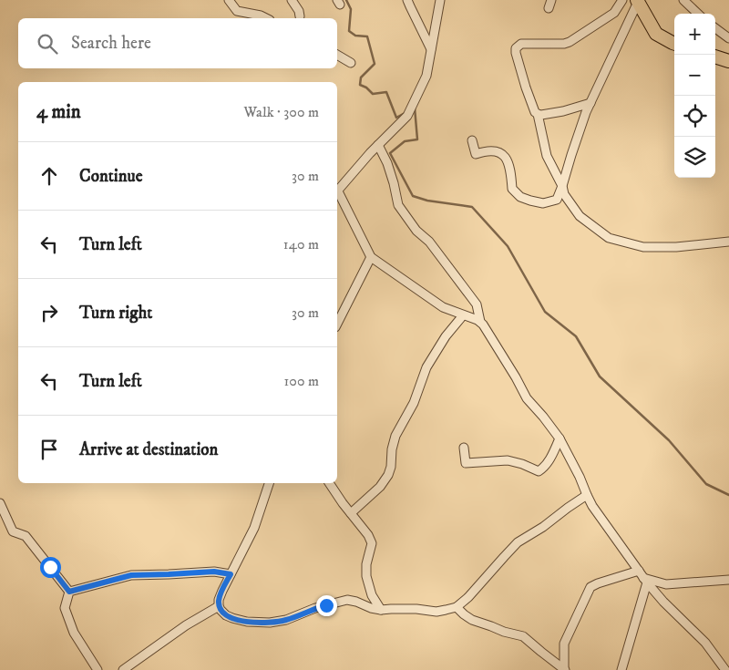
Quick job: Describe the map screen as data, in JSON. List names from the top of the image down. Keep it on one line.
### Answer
{"page":{"map_buttons":["+","−"],"search":"Search here","heading":["4 min","Walk · 300 m"],"list":[["Continue","30 m"],["Turn left","140 m"],["Turn right","30 m"],["Turn left","100 m"],"Arrive at destination"]}}
